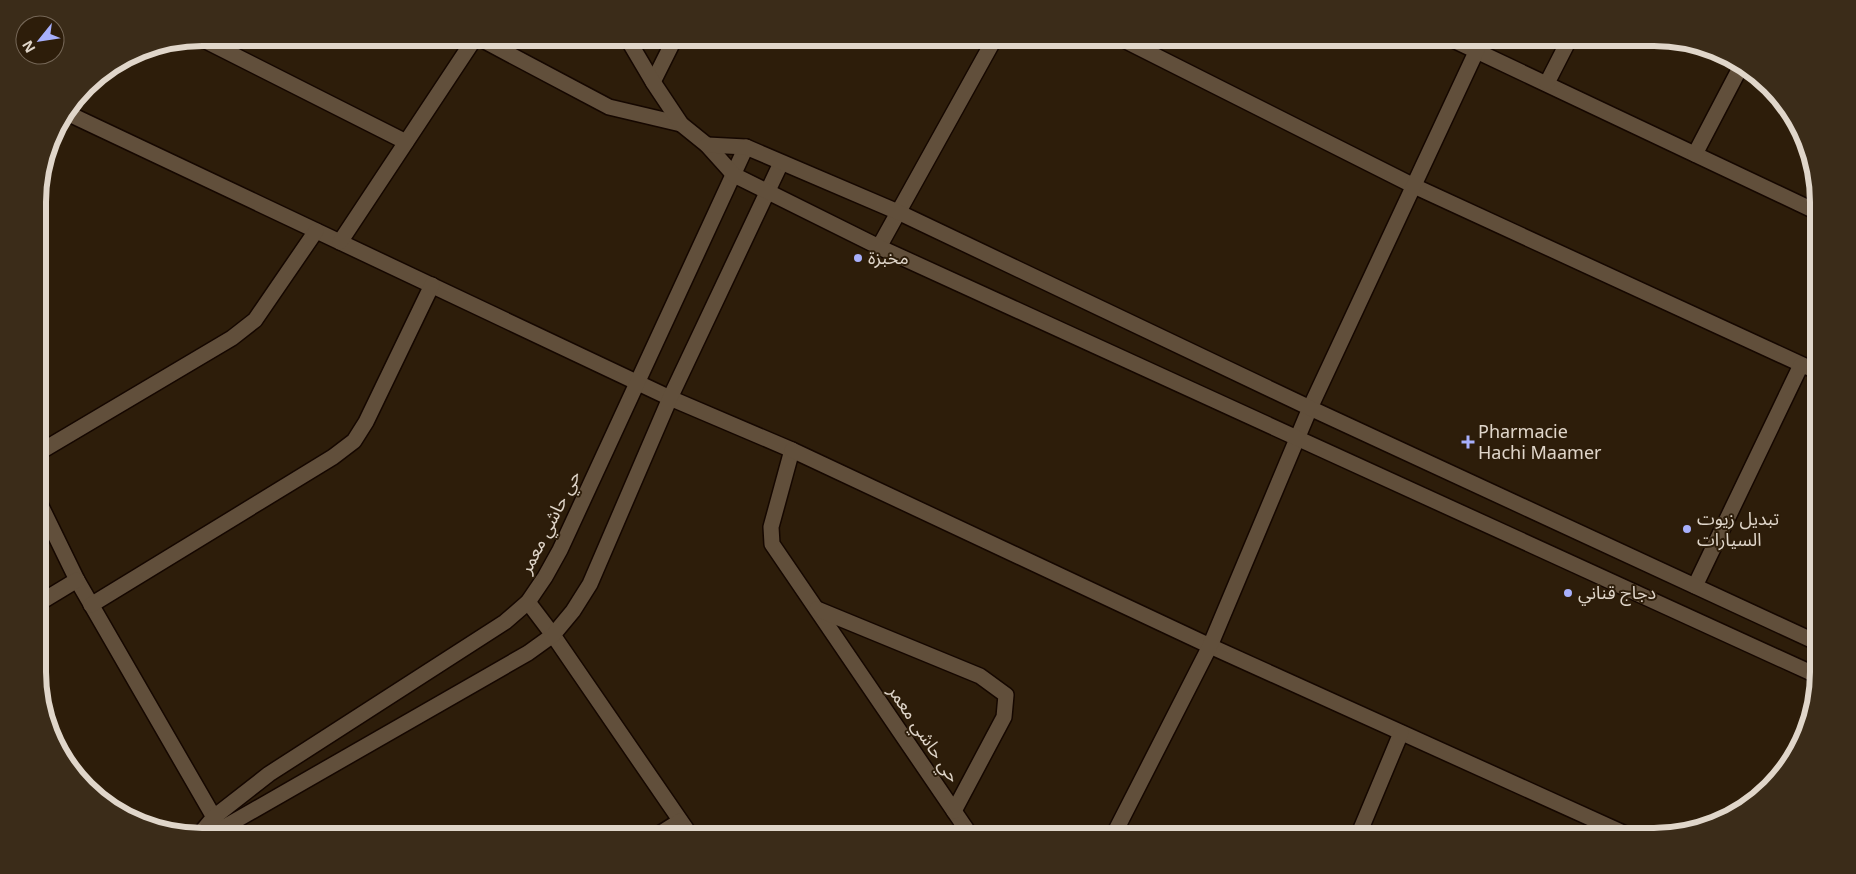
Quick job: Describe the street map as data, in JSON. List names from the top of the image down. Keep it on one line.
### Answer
{"streets":{"street":["حي حاشي معمر"]},"places":{"other":["مخبزة","تبديل زيوت السيارات","دجاج قناني"],"health":["Pharmacie Hachi Maamer"]},"north":"bottom left"}
